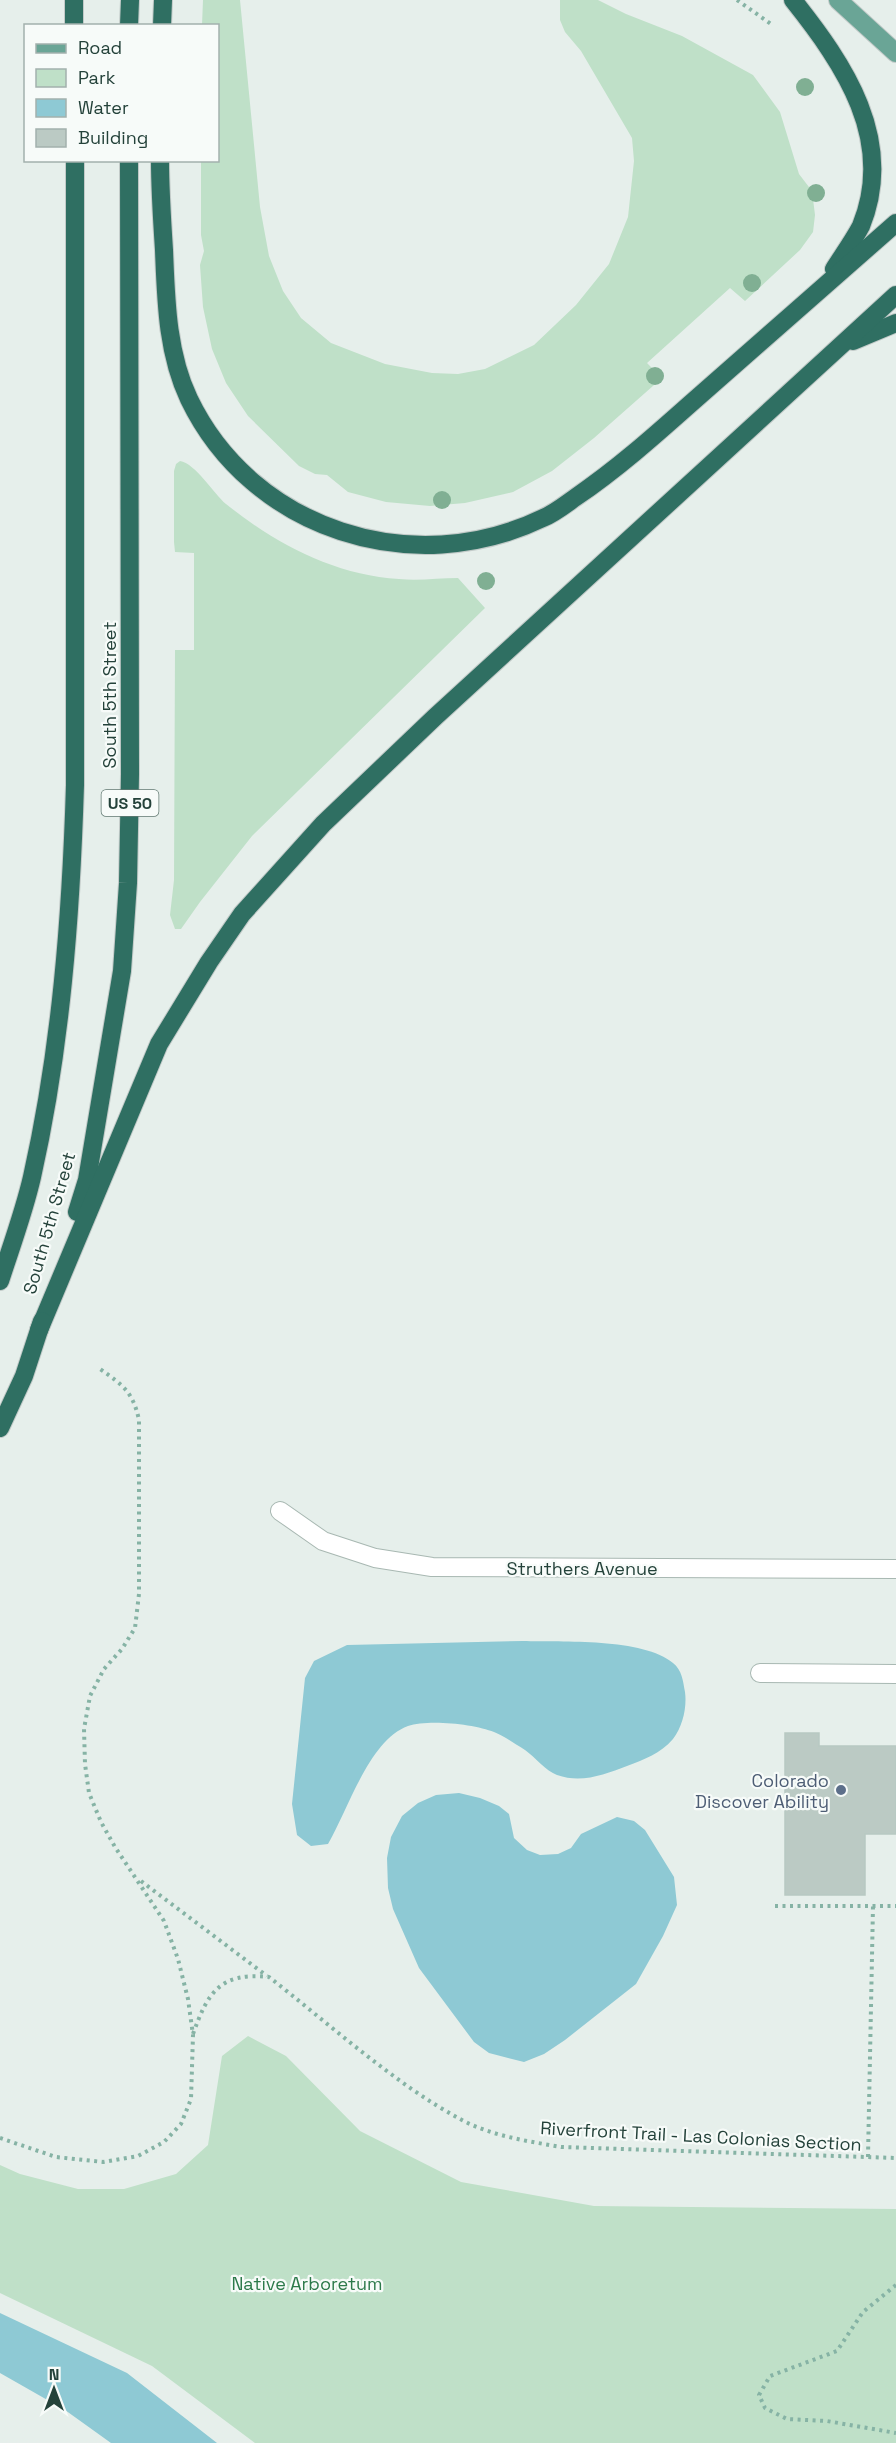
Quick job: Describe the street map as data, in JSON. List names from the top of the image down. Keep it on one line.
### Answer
{"streets":{"highway":["South 5th Street","US 50"],"street":["Struthers Avenue"],"path":["Riverfront Trail - Las Colonias Section"]},"parks":["Native Arboretum"],"places":["Colorado Discover Ability"],"legend":["Road","Park","Water","Building"],"north":"top"}
